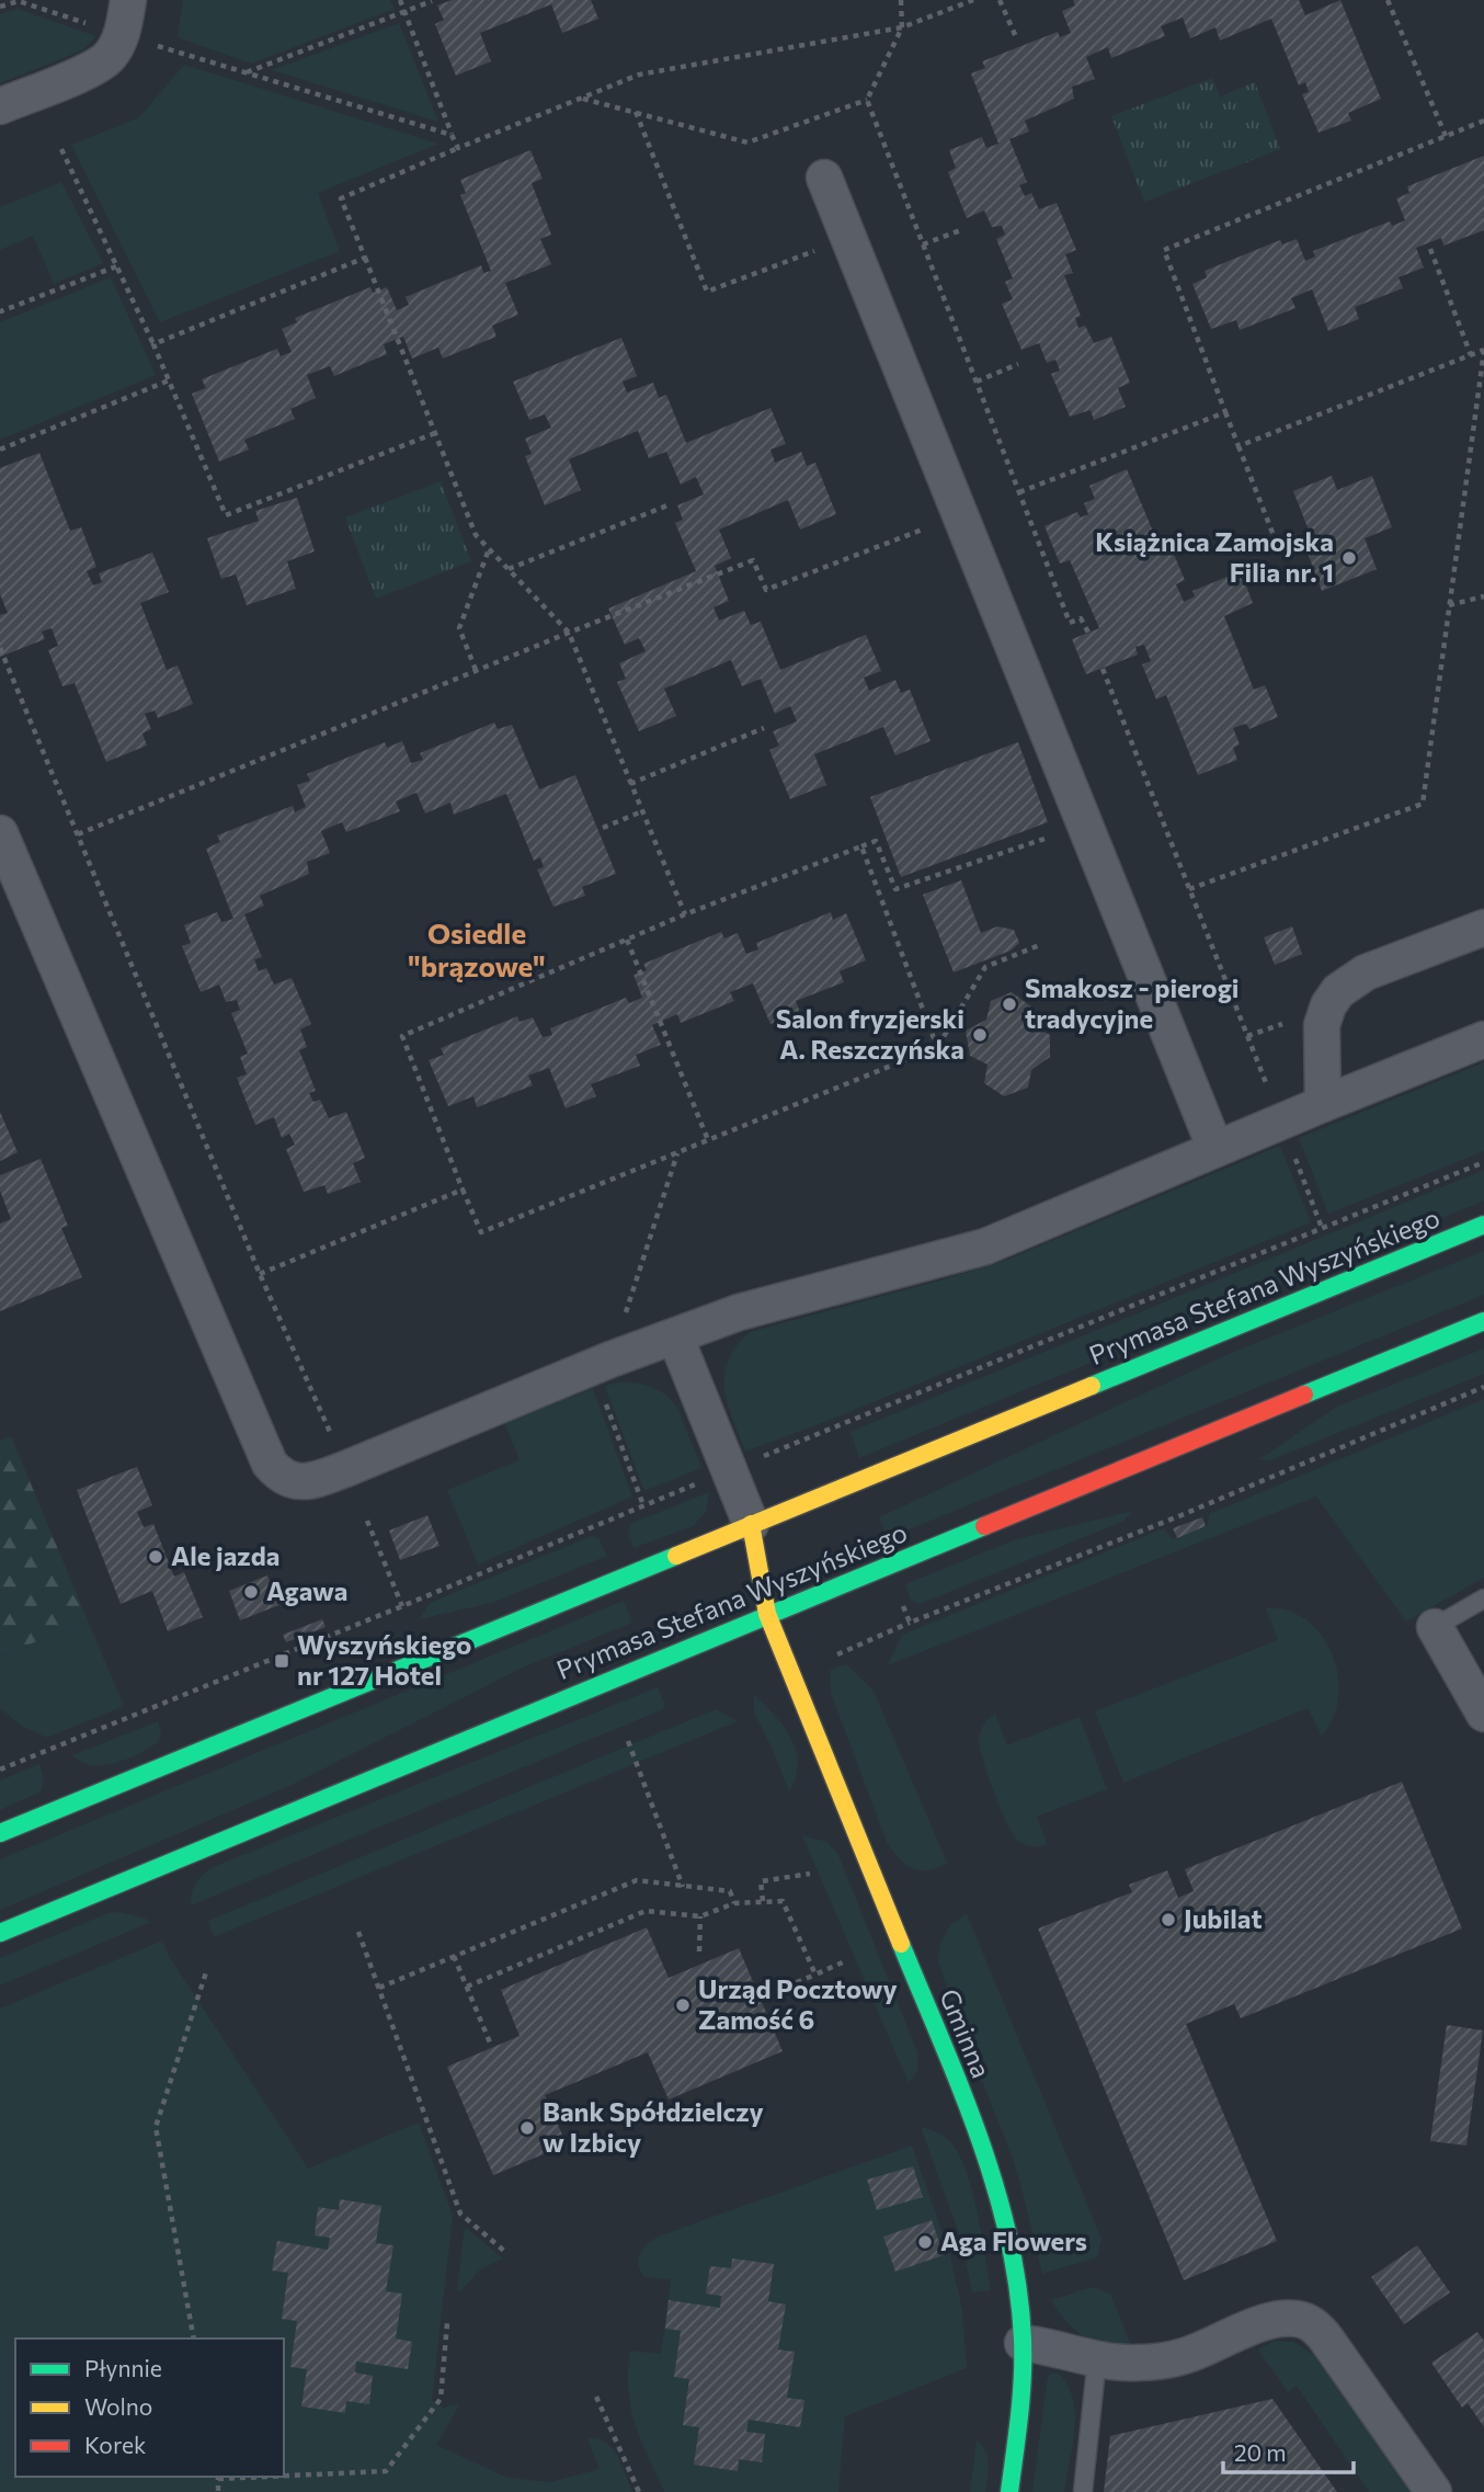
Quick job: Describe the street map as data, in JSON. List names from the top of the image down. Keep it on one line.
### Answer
{"streets":{"main road":["Prymasa Stefana Wyszyńskiego","Gminna"]},"crossings":[["Prymasa Stefana Wyszyńskiego","Gminna"]],"districts":["Osiedle \"brązowe\""],"places":{"other":["Książnica Zamojska Filia nr. 1","Smakosz - pierogi tradycyjne","Salon fryzjerski A. Reszczyńska","Ale jazda","Agawa","Jubilat","Urząd Pocztowy Zamość 6","Bank Spółdzielczy w Izbicy","Aga Flowers"],"transit":["Wyszyńskiego nr 127 Hotel"]},"legend":["Płynnie","Wolno","Korek"],"scale_bar":"20 m"}
